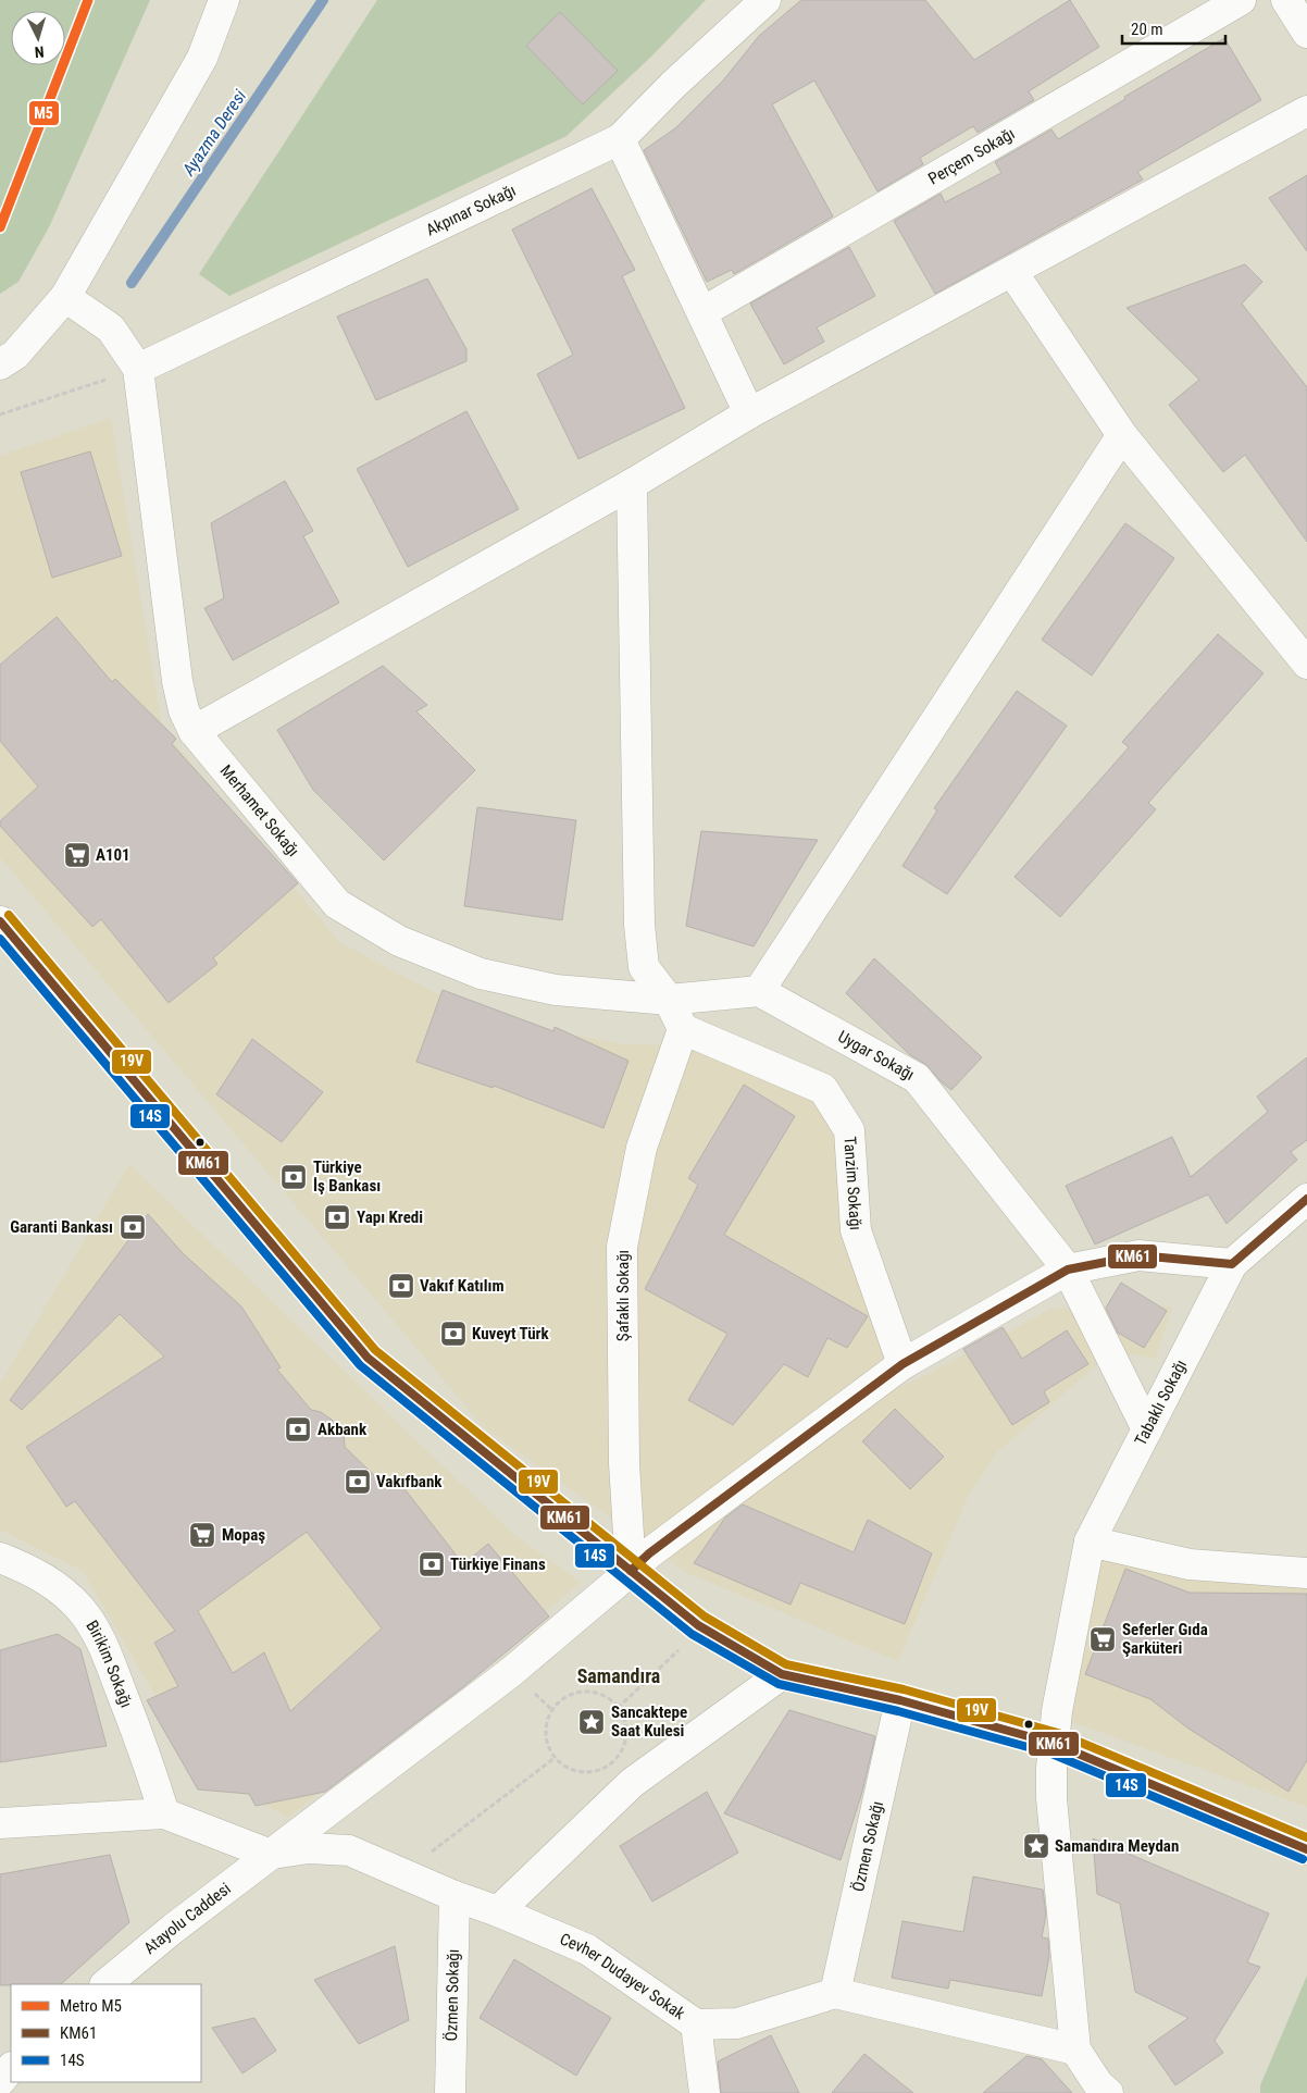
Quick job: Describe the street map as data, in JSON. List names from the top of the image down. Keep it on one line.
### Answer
{"streets":{"street":["Perçem Sokağı","Akpınar Sokağı","Merhamet Sokağı","Uygar Sokağı","Tanzim Sokağı","Şafaklı Sokağı","Tabaklı Sokağı","Birikim Sokağı","Özmen Sokağı","Atayolu Caddesi","Cevher Dudayev Sokak"]},"crossings":[["Akpınar Sokağı","Merhamet Sokağı"],["Uygar Sokağı","Tabaklı Sokağı"],["Uygar Sokağı","Atayolu Caddesi"],["Tanzim Sokağı","Şafaklı Sokağı"],["Tanzim Sokağı","Atayolu Caddesi"],["Şafaklı Sokağı","Atayolu Caddesi"],["Tabaklı Sokağı","Atayolu Caddesi"],["Özmen Sokağı","Cevher Dudayev Sokak"],["Atayolu Caddesi","Cevher Dudayev Sokak"]],"districts":["Samandıra"],"water":["Ayazma Deresi"],"places":{"supermarket":["A101","Mopaş","Seferler Gıda Şarküteri"],"bank":["Türkiye İş Bankası","Yapı Kredi","Garanti Bankası","Vakıf Katılım","Kuveyt Türk","Akbank","Vakıfbank","Türkiye Finans"],"place":["Sancaktepe Saat Kulesi","Samandıra Meydan"]},"lines":["metro line M5","transit line 19V","transit line KM61","transit line 14S"],"legend":["Metro M5","KM61","14S"],"scale_bar":"20 m","north":"bottom"}
